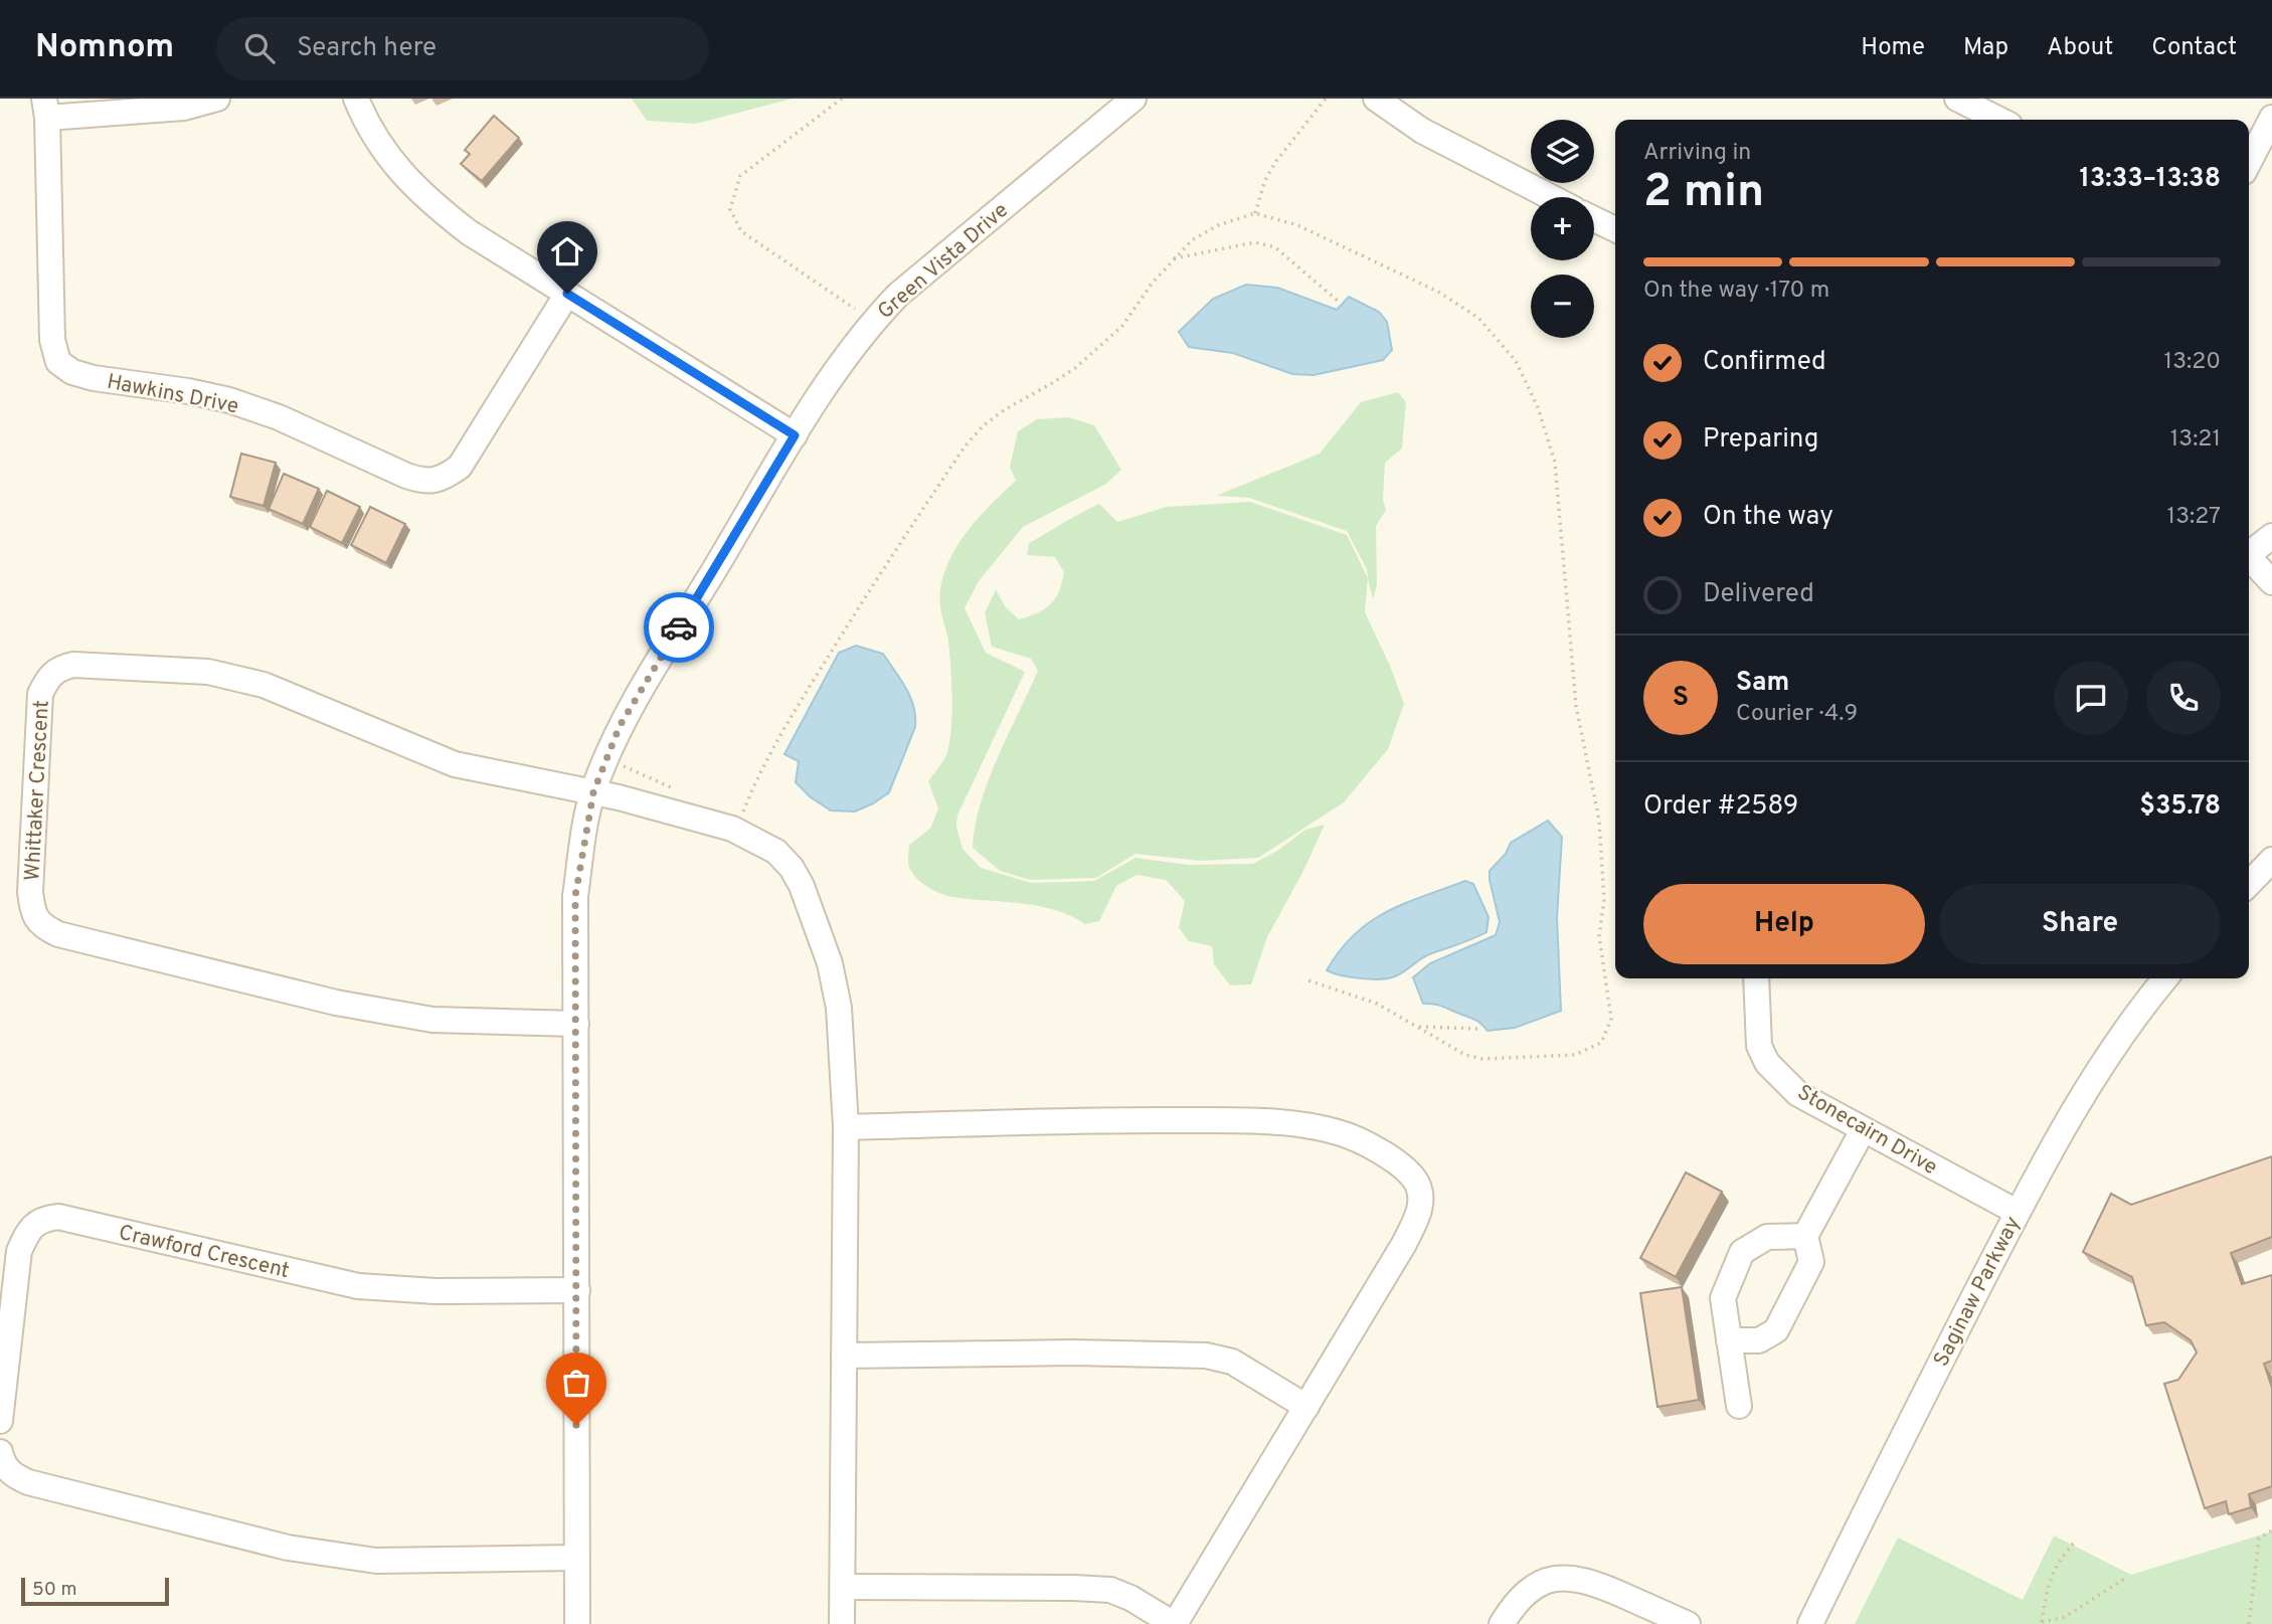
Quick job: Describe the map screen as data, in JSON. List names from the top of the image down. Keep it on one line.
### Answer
{"streets":{"street":["Green Vista Drive","Hawkins Drive","Whittaker Crescent","Stonecairn Drive","Crawford Crescent","Saginaw Parkway"]},"crossings":[["Green Vista Drive","Whittaker Crescent"],["Green Vista Drive","Crawford Crescent"],["Stonecairn Drive","Saginaw Parkway"]],"scale_bar":"50 m","page":{"header":"Nomnom","search":"Search here","nav":["Home","Map","About","Contact"],"map_buttons":["+","−"],"heading":["2 min","Arriving in","13:33–13:38"],"panel":["Sam","Courier · 4.9","Order #2589","$35.78"],"bar":"On the way · 170 m","list":[["Confirmed","13:20"],["Preparing","13:21"],["On the way","13:27"],"Delivered"],"round":"S","buttons":["Help","Share"],"scale":"50 m"}}
